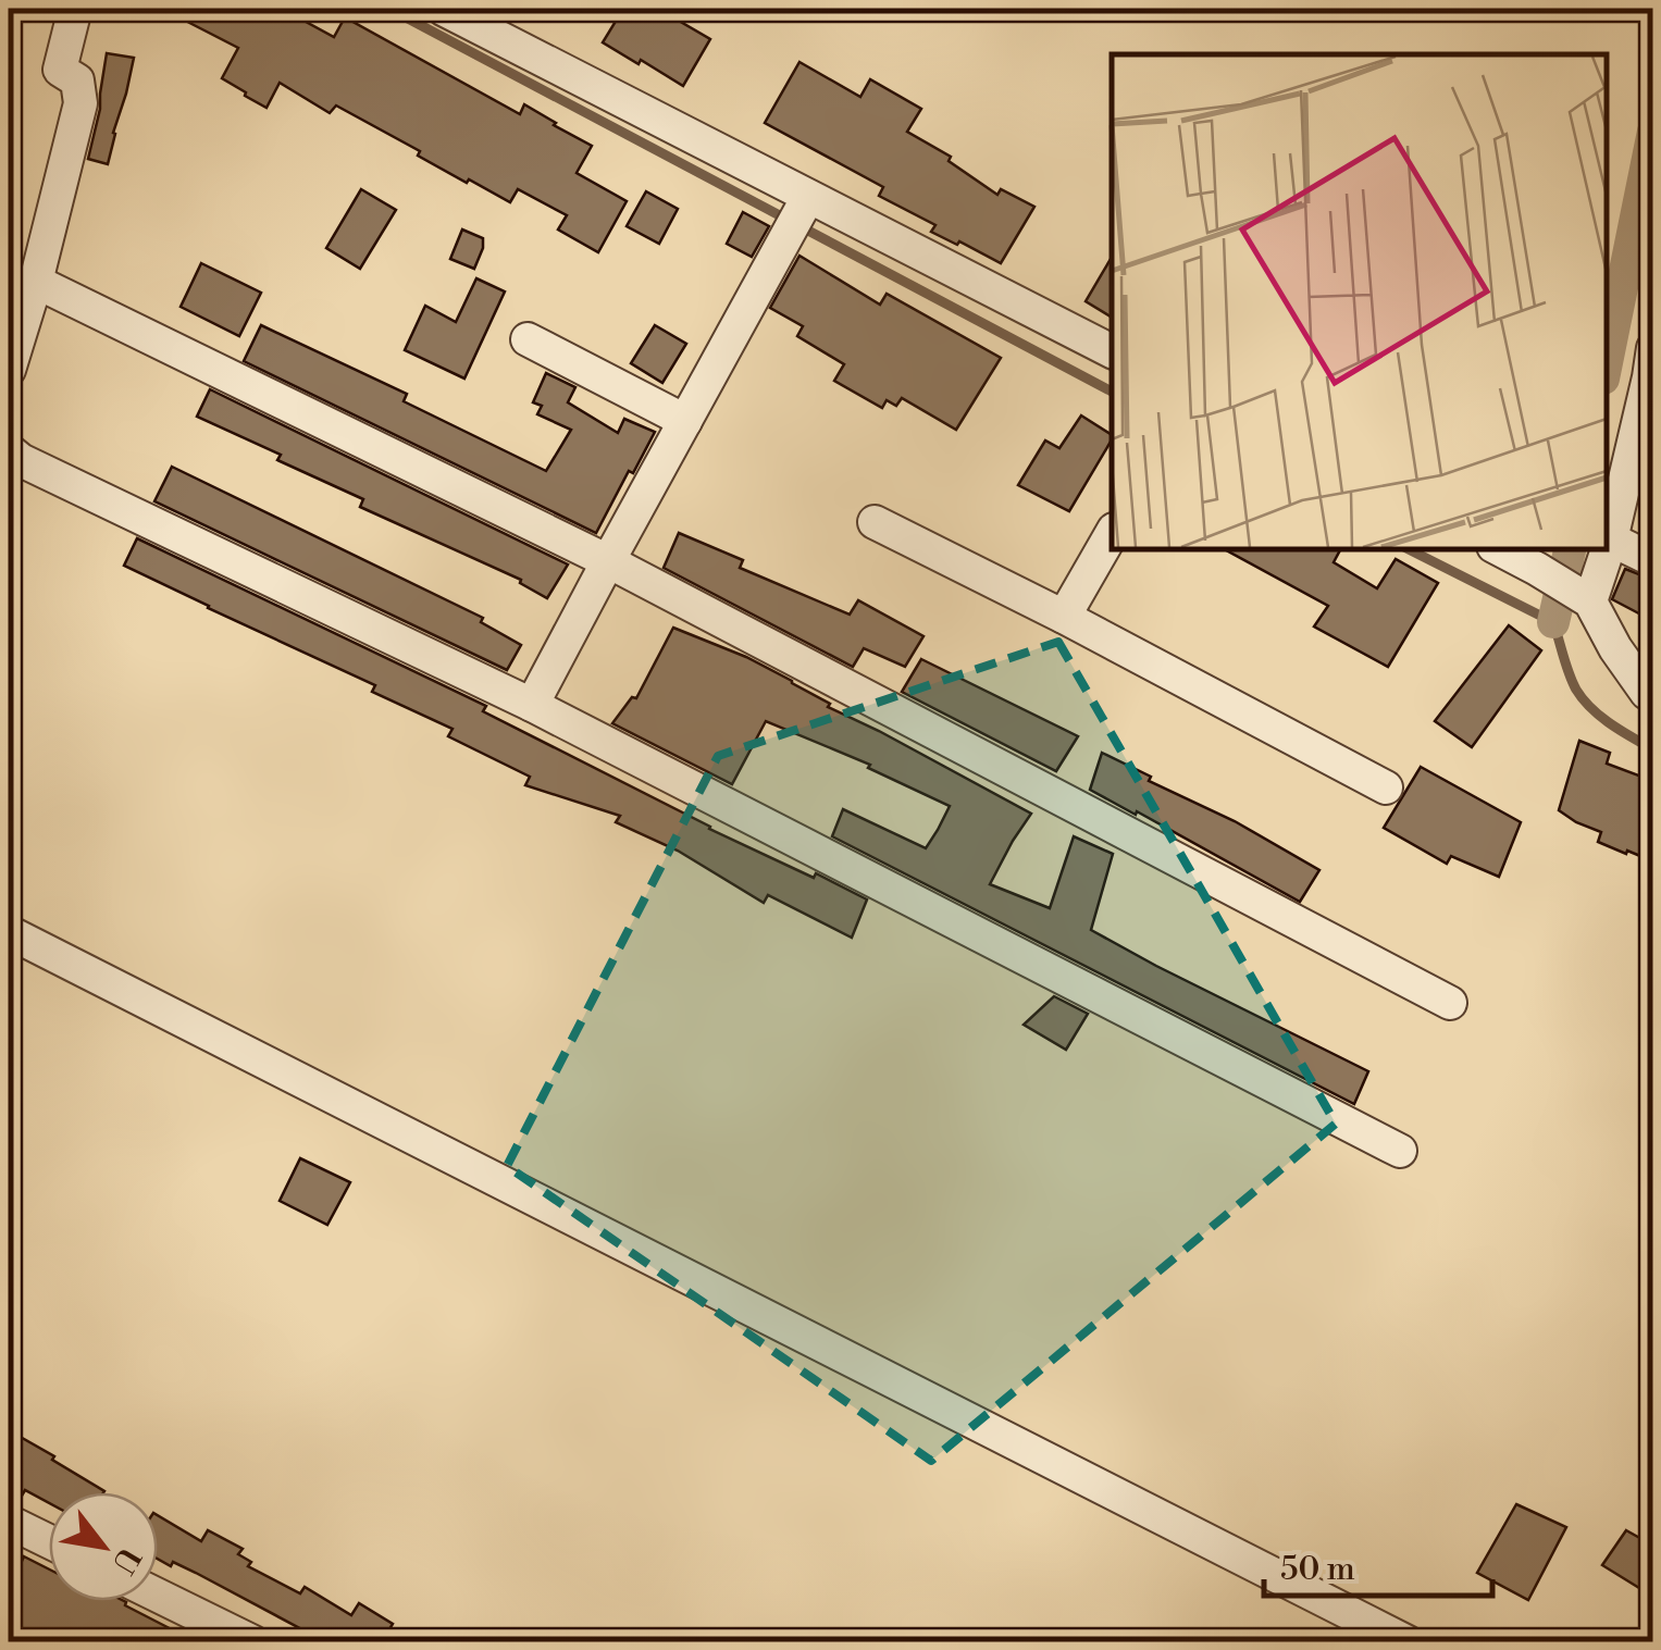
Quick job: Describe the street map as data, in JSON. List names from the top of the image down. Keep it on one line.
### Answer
{"scale_bar":"50 m","north":"bottom right"}
